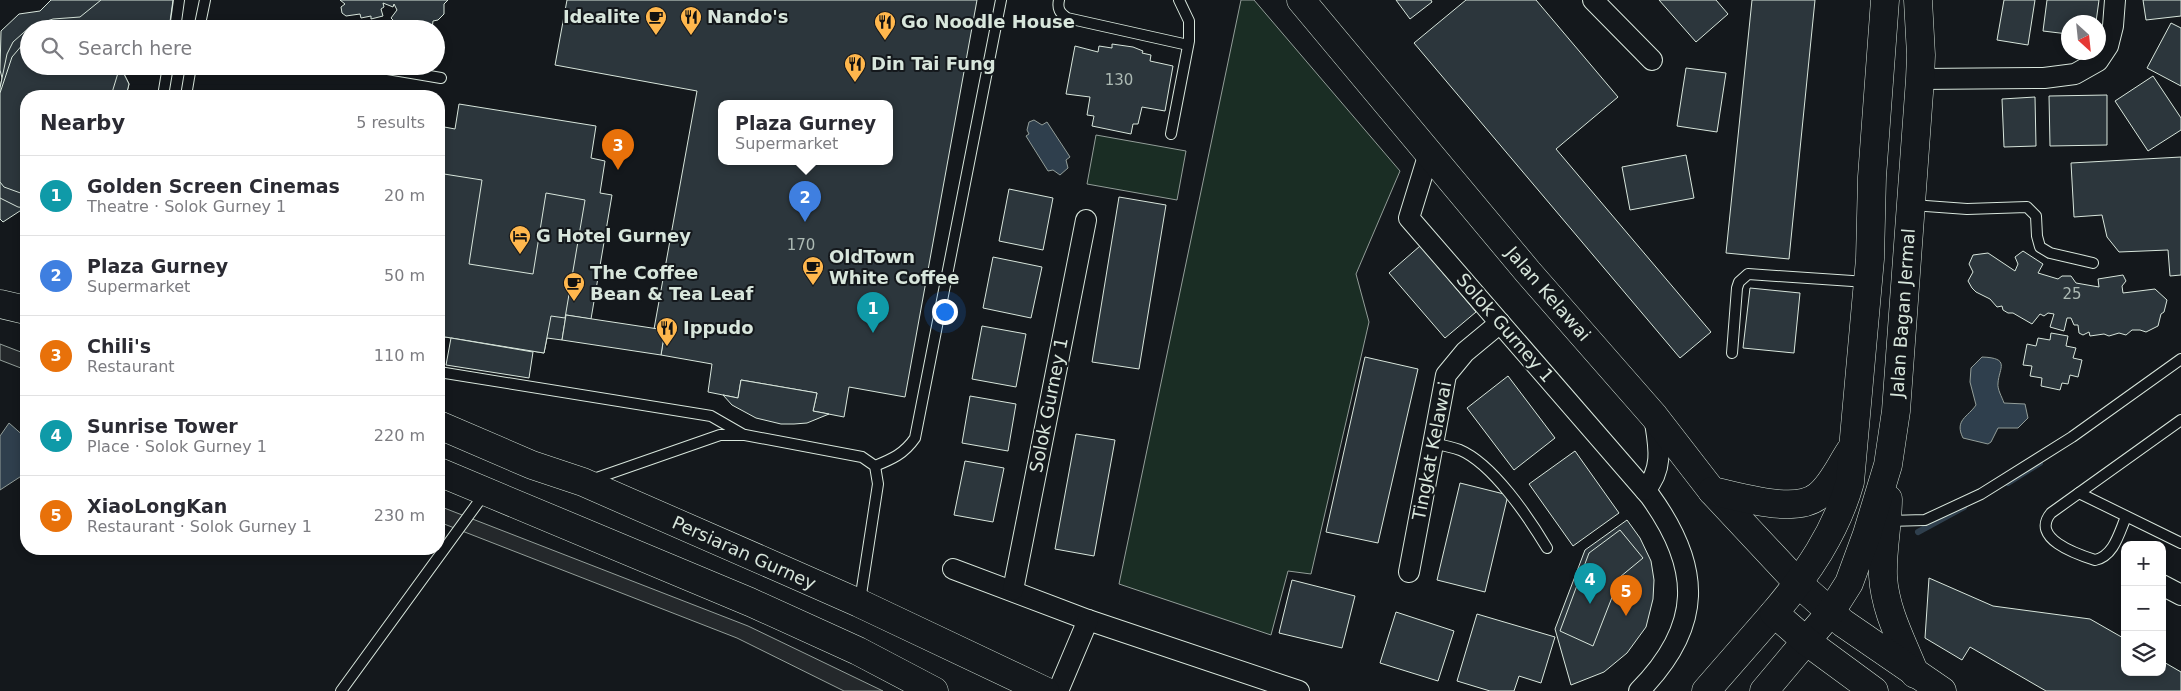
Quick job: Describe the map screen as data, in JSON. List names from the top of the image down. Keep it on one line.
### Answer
{"streets":{"main road":["Jalan Kelawai","Jalan Bagan Jermal","Persiaran Gurney"],"street":["Solok Gurney 1","Tingkat Kelawai"]},"crossings":[["Jalan Kelawai","Jalan Bagan Jermal"],["Jalan Kelawai","Solok Gurney 1"],["Solok Gurney 1","Tingkat Kelawai"]],"places":{"cafe":["Idealite","OldTown White Coffee","The Coffee Bean & Tea Leaf"],"restaurant":["Nando's","Go Noodle House","Din Tai Fung","Ippudo"],"hotel":["G Hotel Gurney"]},"house_numbers":["130","170","25"],"north":"bottom right","page":{"search":"Search here","heading":["Nearby","5 results"],"popup":["Plaza Gurney","Supermarket"],"pins":["3","2","1","4","5"],"list":[{"mark":"1","name":"Golden Screen Cinemas","note":"Theatre · Solok Gurney 1","value":"20 m"},{"mark":"2","name":"Plaza Gurney","note":"Supermarket","value":"50 m"},{"mark":"3","name":"Chili's","note":"Restaurant","value":"110 m"},{"mark":"4","name":"Sunrise Tower","note":"Place · Solok Gurney 1","value":"220 m"},{"mark":"5","name":"XiaoLongKan","note":"Restaurant · Solok Gurney 1","value":"230 m"}],"map_buttons":["+","−"]}}
